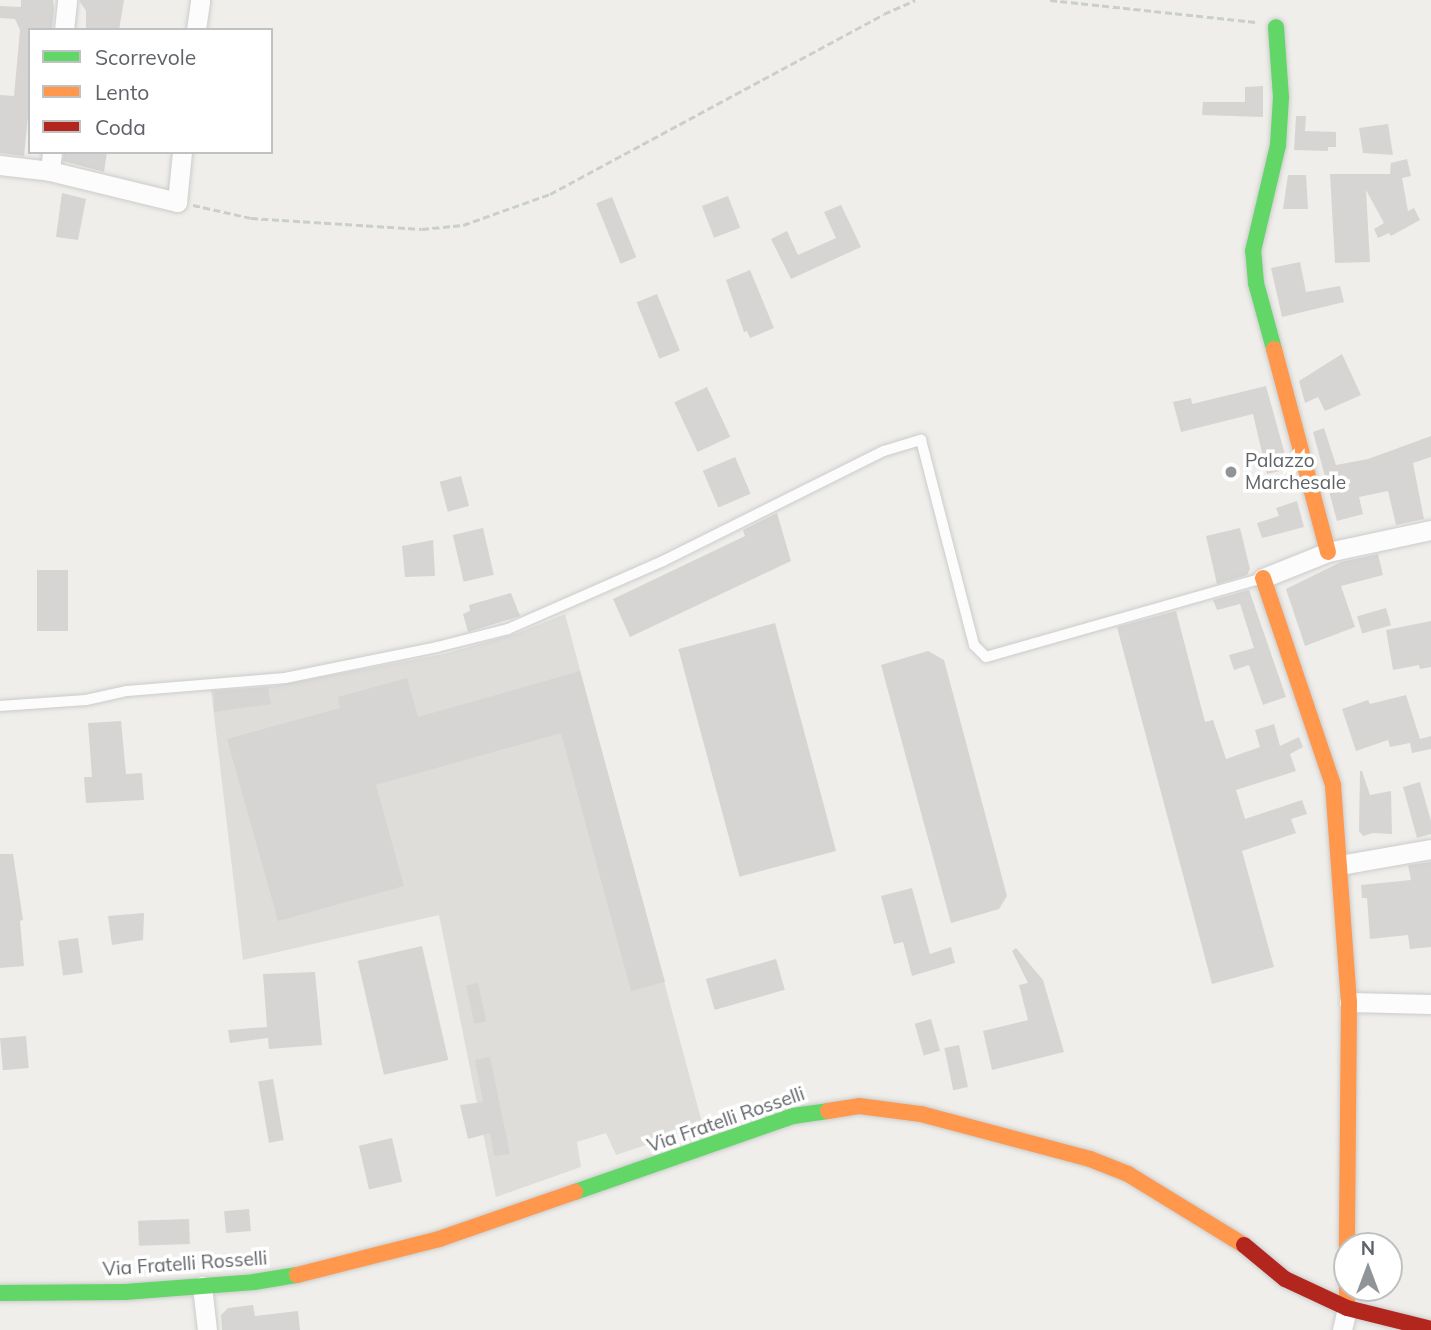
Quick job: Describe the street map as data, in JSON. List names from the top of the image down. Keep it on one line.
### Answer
{"streets":{"main road":["Via Fratelli Rosselli"]},"places":["Palazzo Marchesale"],"legend":["Scorrevole","Lento","Coda"],"north":"top"}
